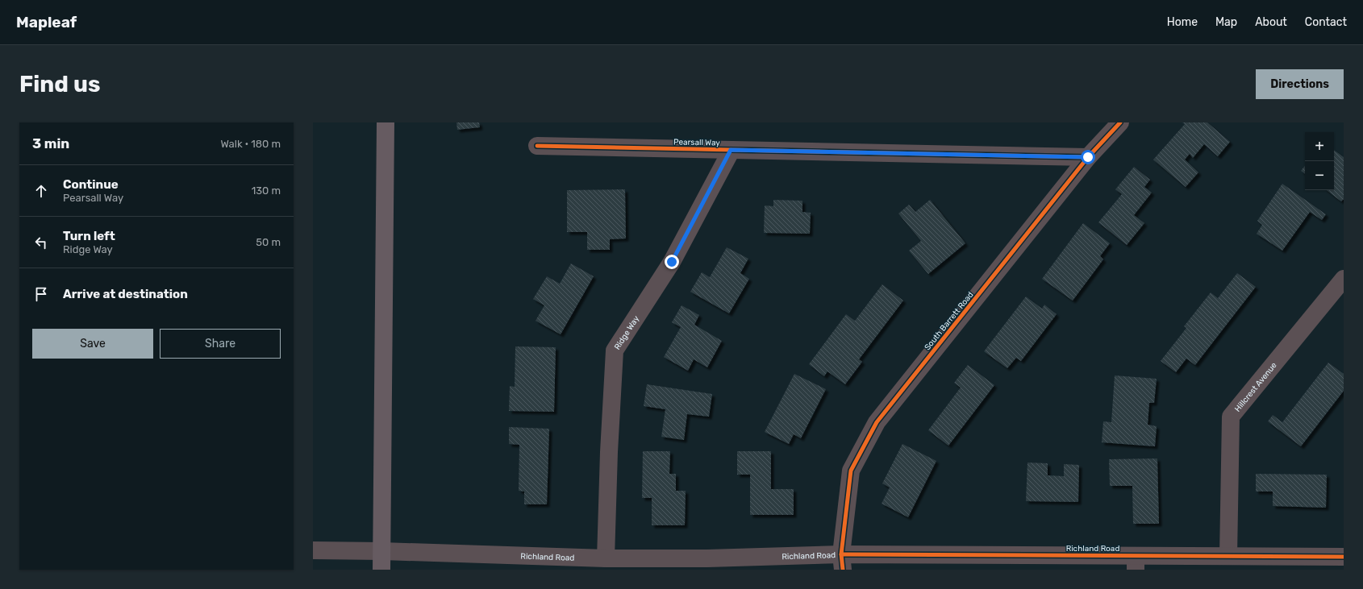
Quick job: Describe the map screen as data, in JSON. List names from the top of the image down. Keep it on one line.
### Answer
{"streets":{"street":["Pearsall Way","South Barrett Road","Ridge Way","Hillcrest Avenue","Richland Road"]},"crossings":[["Pearsall Way","South Barrett Road"],["Pearsall Way","Ridge Way"],["South Barrett Road","Richland Road"],["Ridge Way","Richland Road"],["Hillcrest Avenue","Richland Road"]],"page":{"header":"Mapleaf","nav":["Home","Map","About","Contact"],"buttons":["Directions",["Save","Share"]],"title":"Find us","heading":["3 min","Walk · 180 m"],"map_buttons":["+","−"],"list":[["Continue","Pearsall Way","130 m"],["Turn left","Ridge Way","50 m"],"Arrive at destination"]}}
